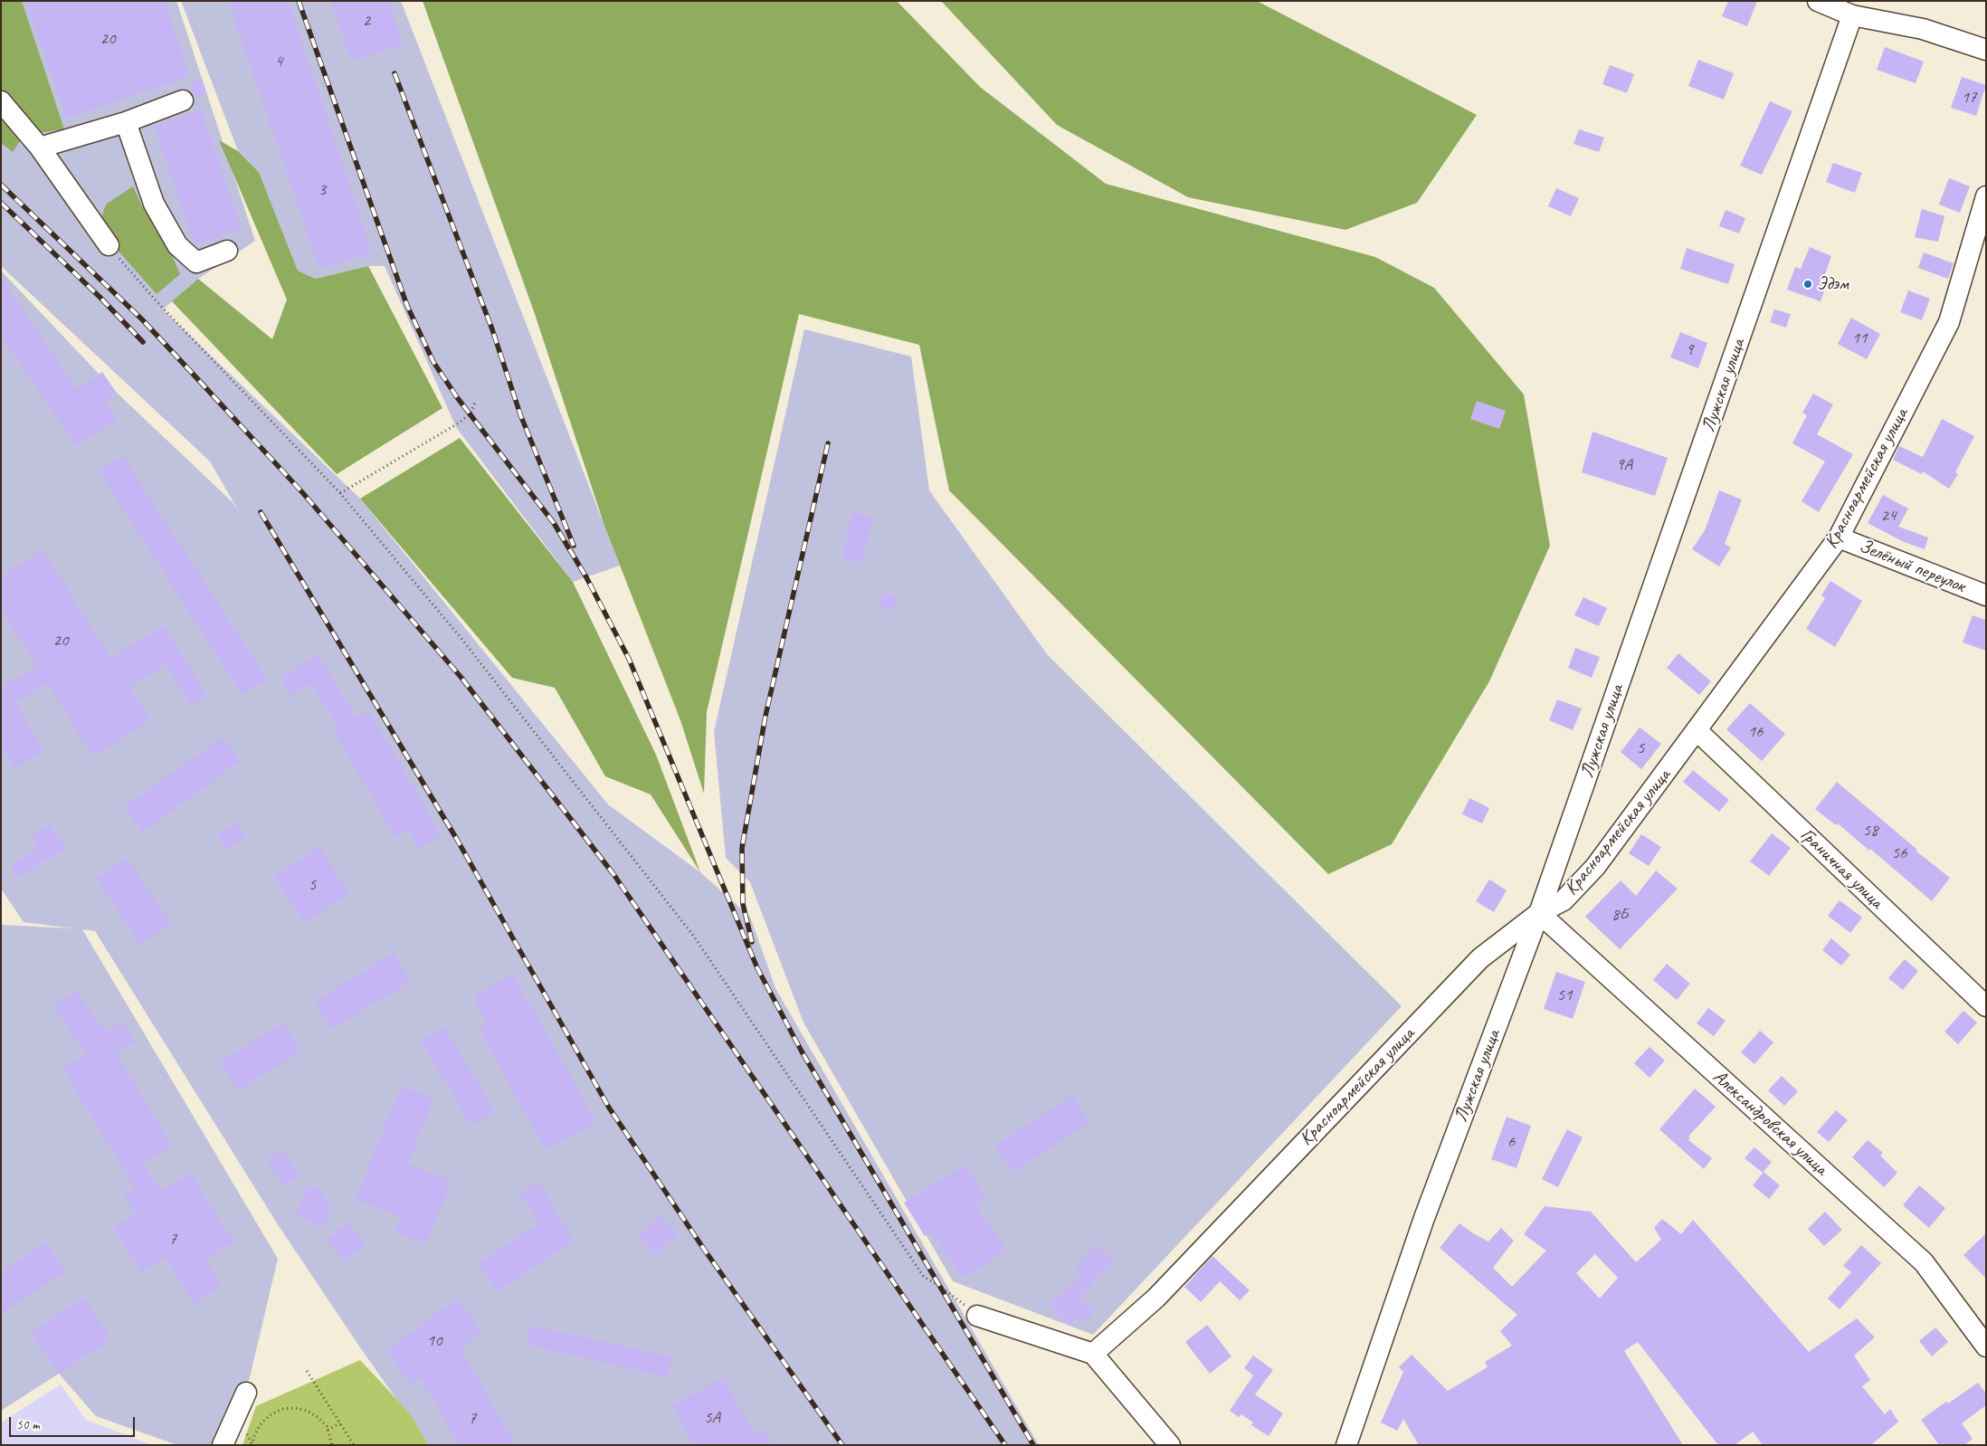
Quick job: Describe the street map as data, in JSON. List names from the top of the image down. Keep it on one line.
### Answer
{"streets":{"street":["Лужская улица","Красноармейская улица","Зелёный переулок","Граничная улица","Александровская улица"]},"crossings":[["Лужская улица","Красноармейская улица"],["Лужская улица","Александровская улица"],["Красноармейская улица","Зелёный переулок"],["Красноармейская улица","Граничная улица"],["Красноармейская улица","Александровская улица"]],"places":["Эдэм"],"house_numbers":["2","20","4","17","3","11","9","9А","24","20","16","5","58","56","5","8Б","51","6","7","10","5А","7"],"scale_bar":"50 m"}
